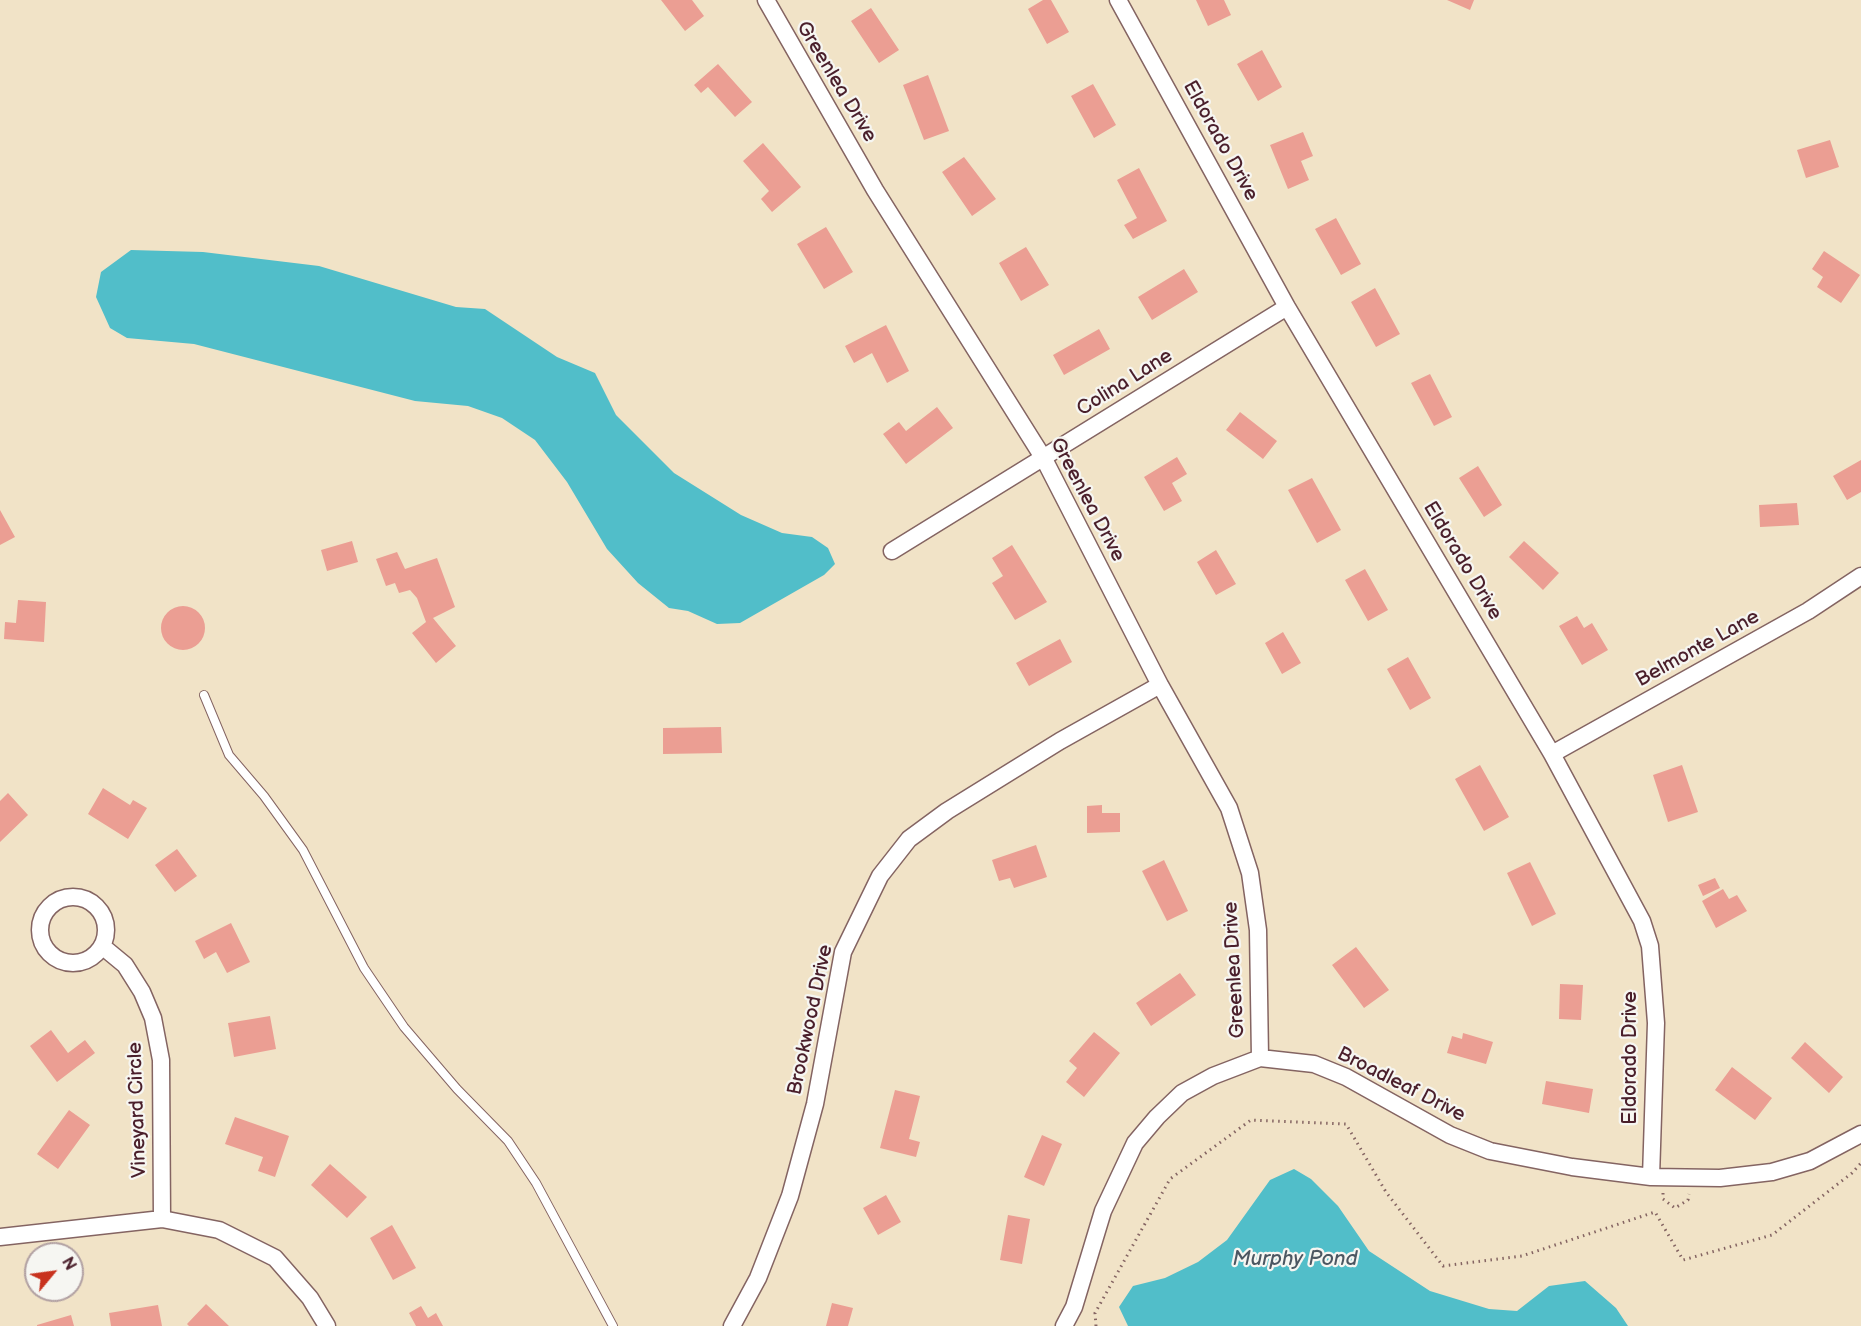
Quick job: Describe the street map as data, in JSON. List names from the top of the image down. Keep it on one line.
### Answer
{"streets":{"street":["Greenlea Drive","Eldorado Drive","Colina Lane","Belmonte Lane","Brookwood Drive","Broadleaf Drive","Vineyard Circle"]},"crossings":[["Greenlea Drive","Colina Lane"],["Greenlea Drive","Brookwood Drive"],["Greenlea Drive","Broadleaf Drive"],["Eldorado Drive","Colina Lane"],["Eldorado Drive","Belmonte Lane"],["Eldorado Drive","Broadleaf Drive"]],"water":["Murphy Pond"],"north":"top right"}
